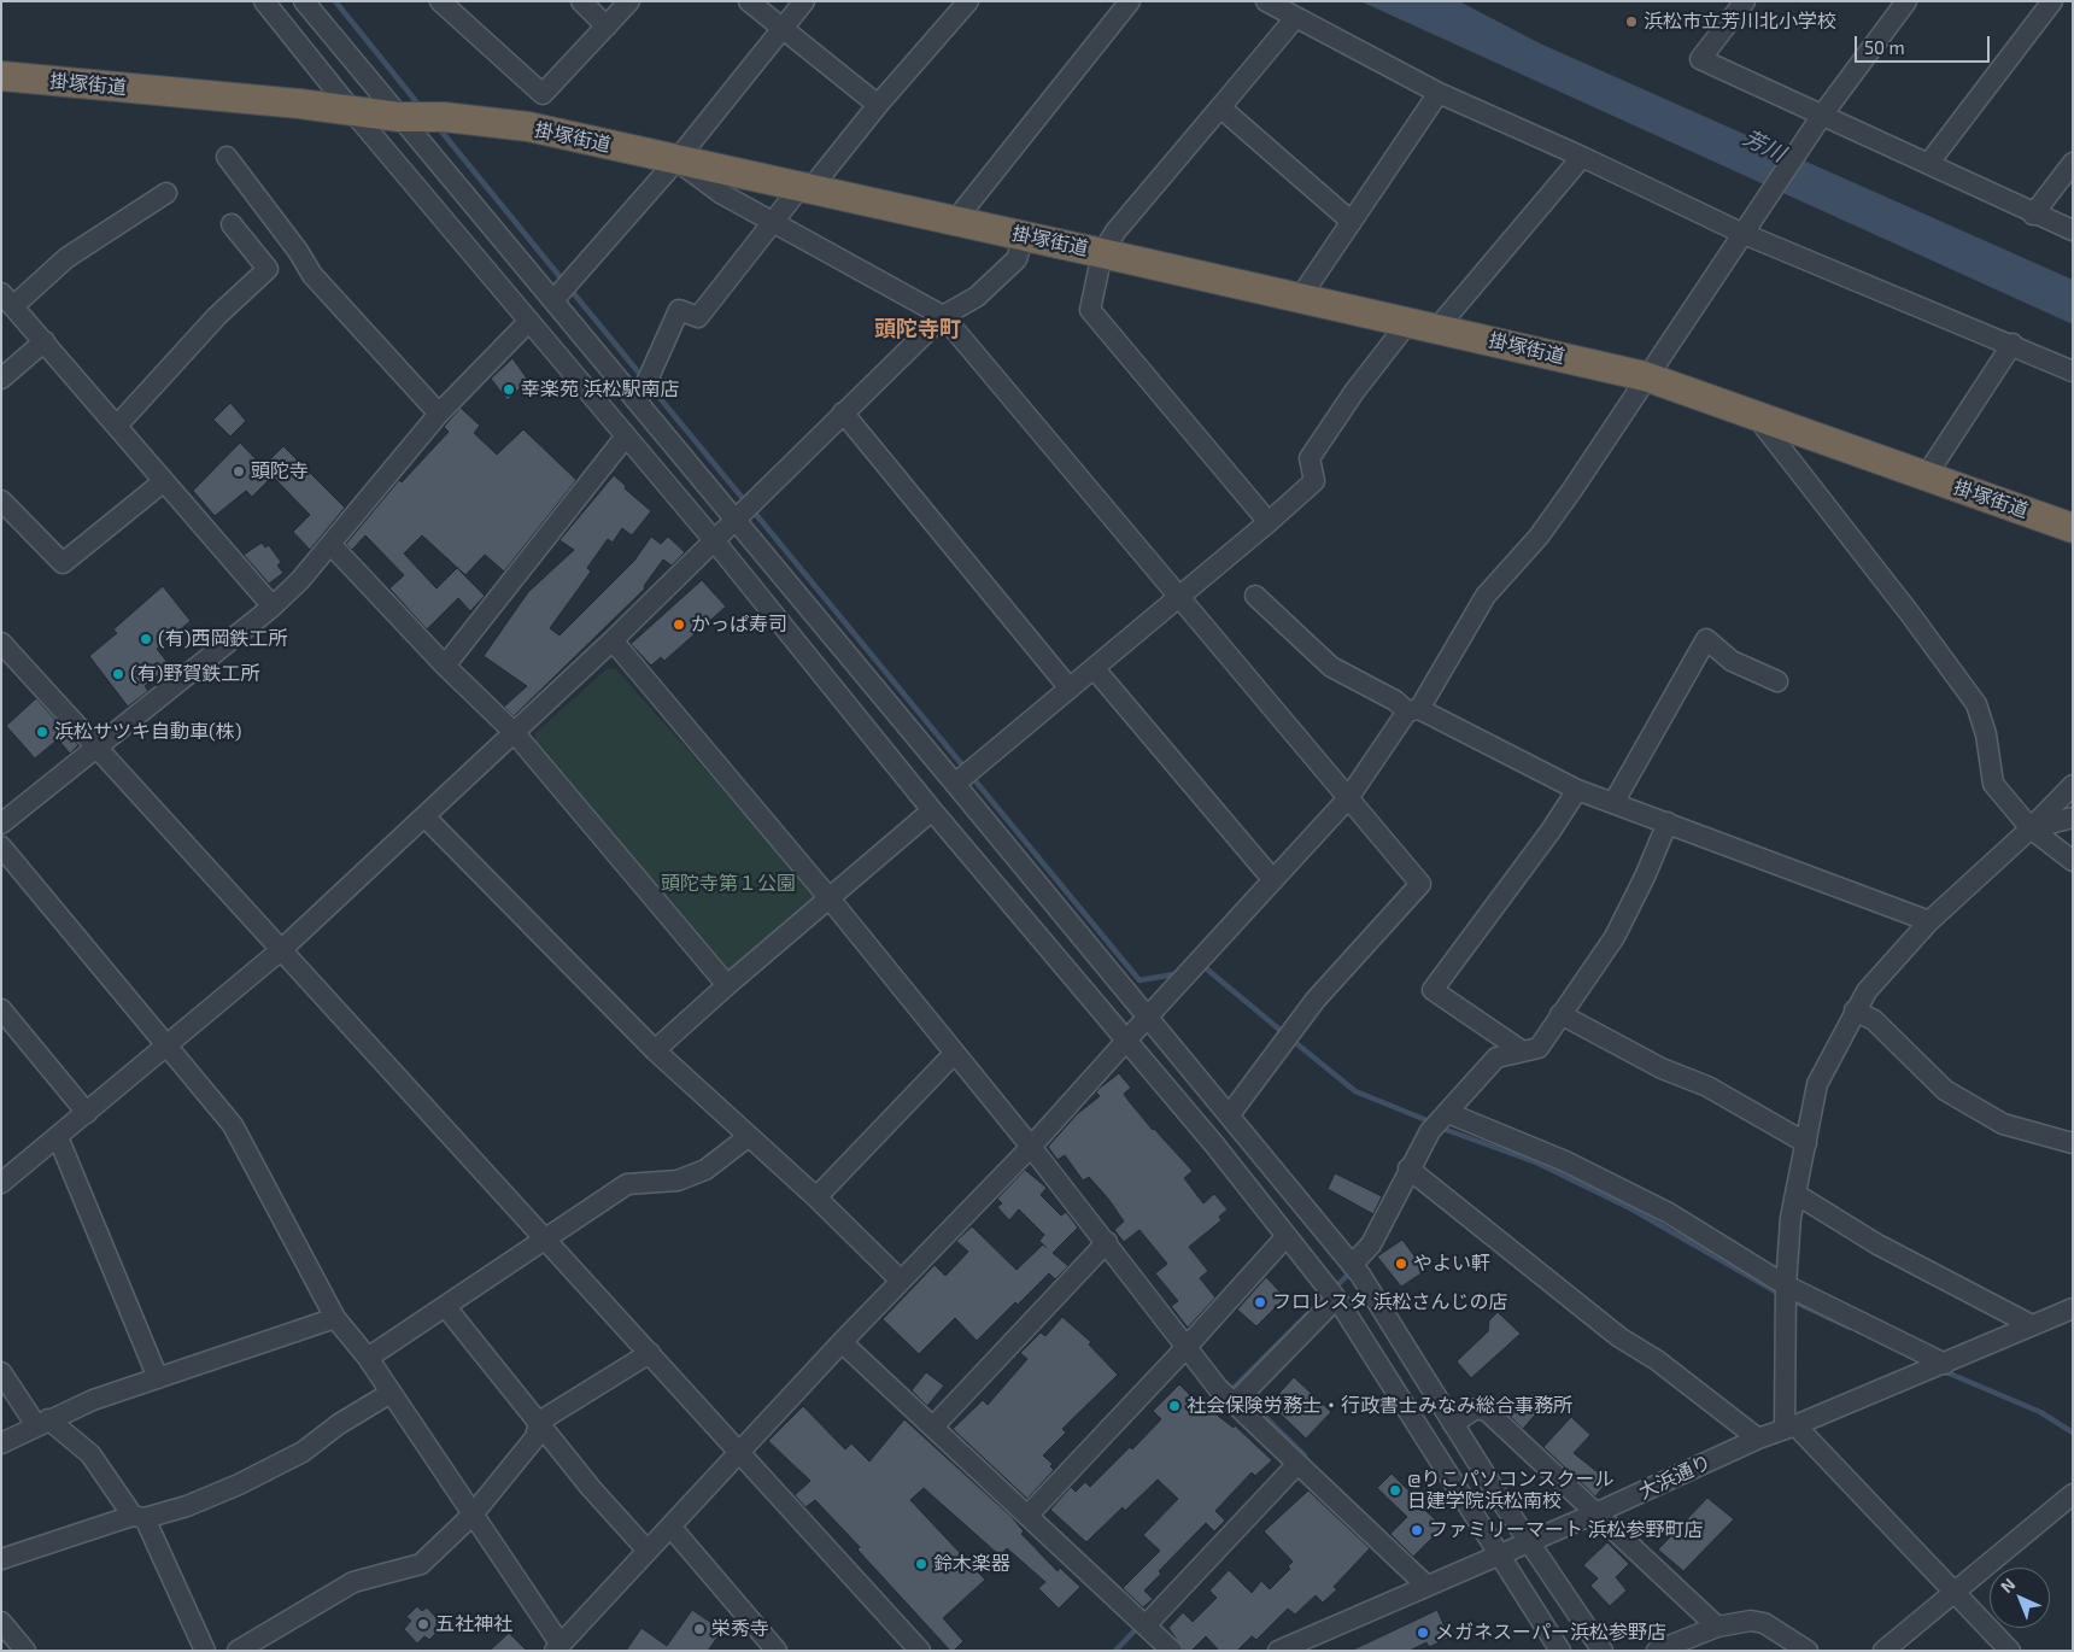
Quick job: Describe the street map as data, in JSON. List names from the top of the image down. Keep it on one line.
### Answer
{"streets":{"highway":["掛塚街道"],"street":["大浜通り"]},"districts":["頭陀寺町"],"water":["芳川"],"parks":["頭陀寺第１公園"],"places":["浜松市立芳川北小学校","幸楽苑 浜松駅南店","頭陀寺","かっぱ寿司","(有)西岡鉄工所","(有)野賀鉄工所","浜松サツキ自動車(株)","やよい軒","フロレスタ 浜松さんじの店","社会保険労務士・行政書士みなみ総合事務所","@りこパソコンスクール 日建学院浜松南校","ファミリーマート 浜松参野町店","鈴木楽器","五社神社","栄秀寺","メガネスーパー浜松参野店"],"scale_bar":"50 m","north":"top left"}
